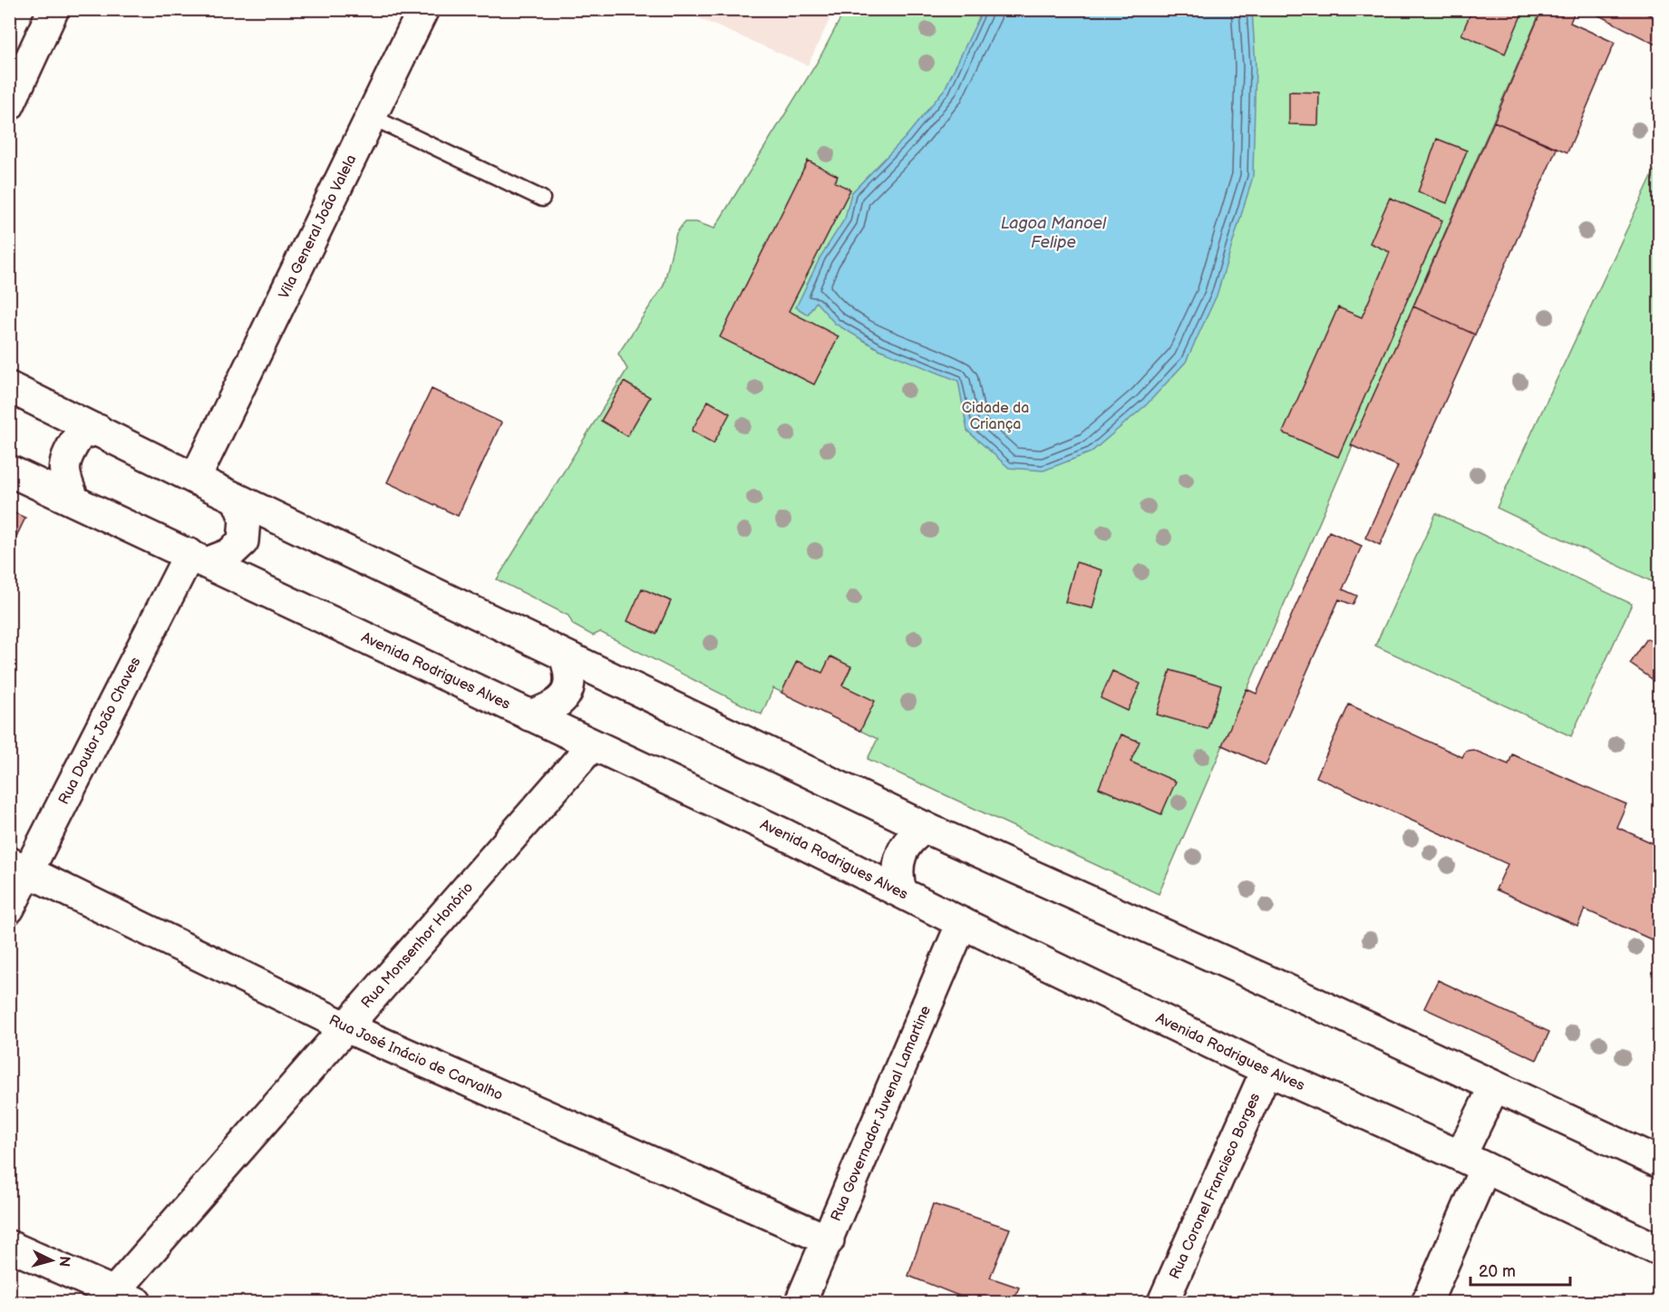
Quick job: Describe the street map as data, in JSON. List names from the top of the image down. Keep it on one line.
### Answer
{"streets":{"main road":["Vila General João Valela","Avenida Rodrigues Alves","Rua Doutor João Chaves","Rua Monsenhor Honório","Rua José Inácio de Carvalho","Rua Governador Juvenal Lamartine","Rua Coronel Francisco Borges"]},"crossings":[["Avenida Rodrigues Alves","Rua Doutor João Chaves"],["Avenida Rodrigues Alves","Rua Monsenhor Honório"],["Avenida Rodrigues Alves","Rua Governador Juvenal Lamartine"],["Avenida Rodrigues Alves","Rua Coronel Francisco Borges"],["Rua Doutor João Chaves","Rua José Inácio de Carvalho"],["Rua Monsenhor Honório","Rua José Inácio de Carvalho"],["Rua José Inácio de Carvalho","Rua Governador Juvenal Lamartine"]],"water":["Lagoa Manoel Felipe"],"parks":["Cidade da Criança"],"scale_bar":"20 m","north":"right"}
